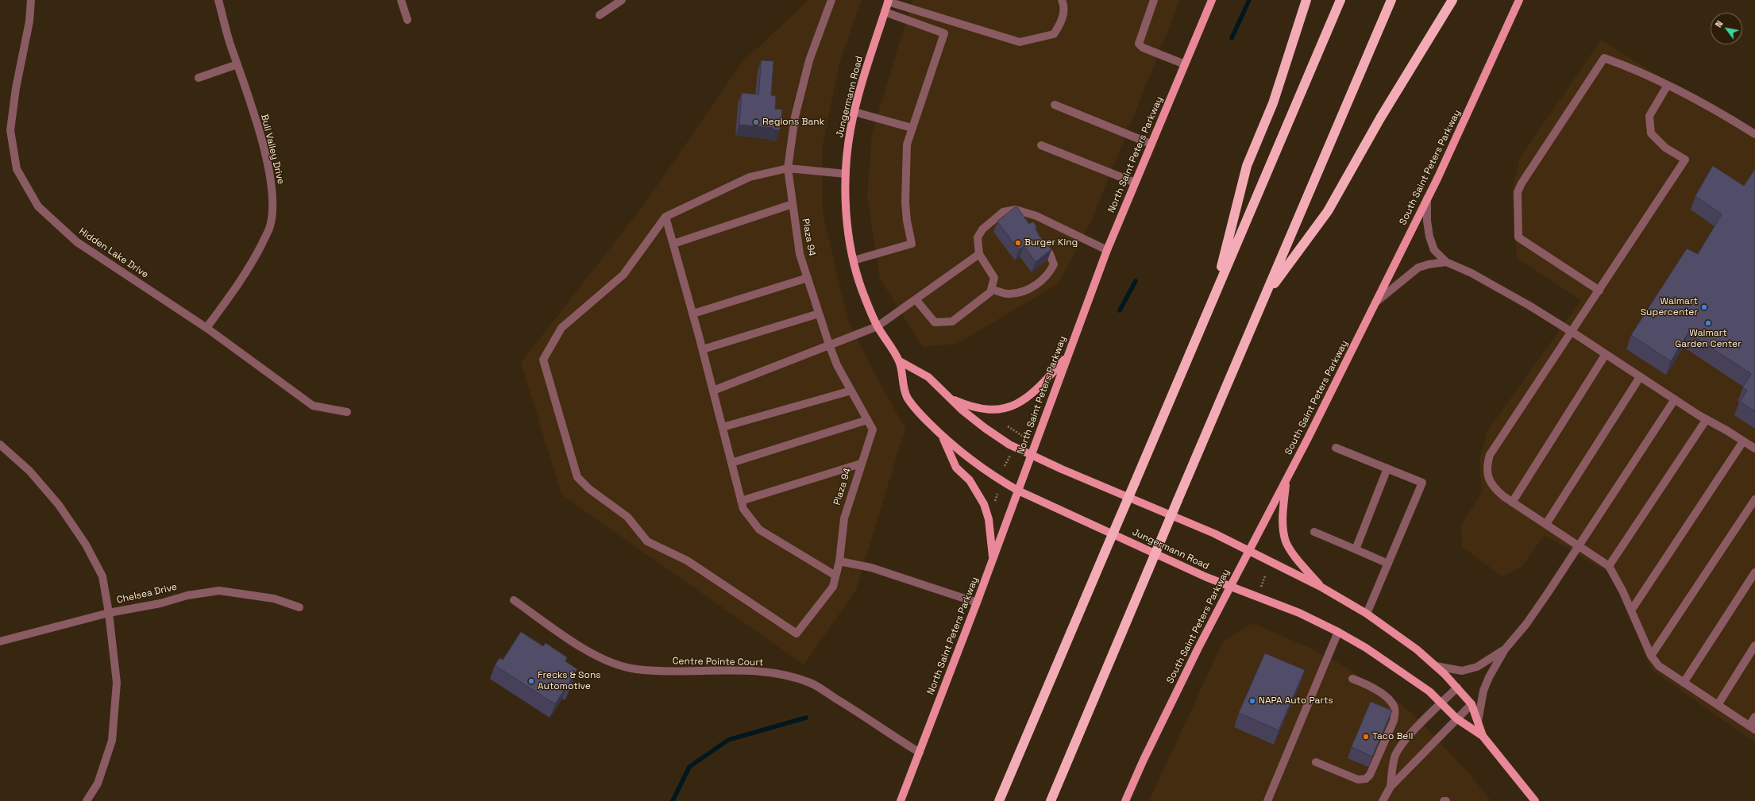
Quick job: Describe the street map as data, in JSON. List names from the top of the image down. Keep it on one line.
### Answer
{"streets":{"main road":["Jungermann Road","North Saint Peters Parkway","South Saint Peters Parkway"],"street":["Bull Valley Drive","Plaza 94","Hidden Lake Drive","Chelsea Drive","Centre Pointe Court"]},"crossings":[["Jungermann Road","North Saint Peters Parkway"],["Jungermann Road","South Saint Peters Parkway"],["Bull Valley Drive","Hidden Lake Drive"],["North Saint Peters Parkway","Centre Pointe Court"]],"places":["Regions Bank","Burger King","Walmart Supercenter","Walmart Garden Center","Frecks & Sons Automotive","NAPA Auto Parts","Taco Bell"],"north":"top left"}
